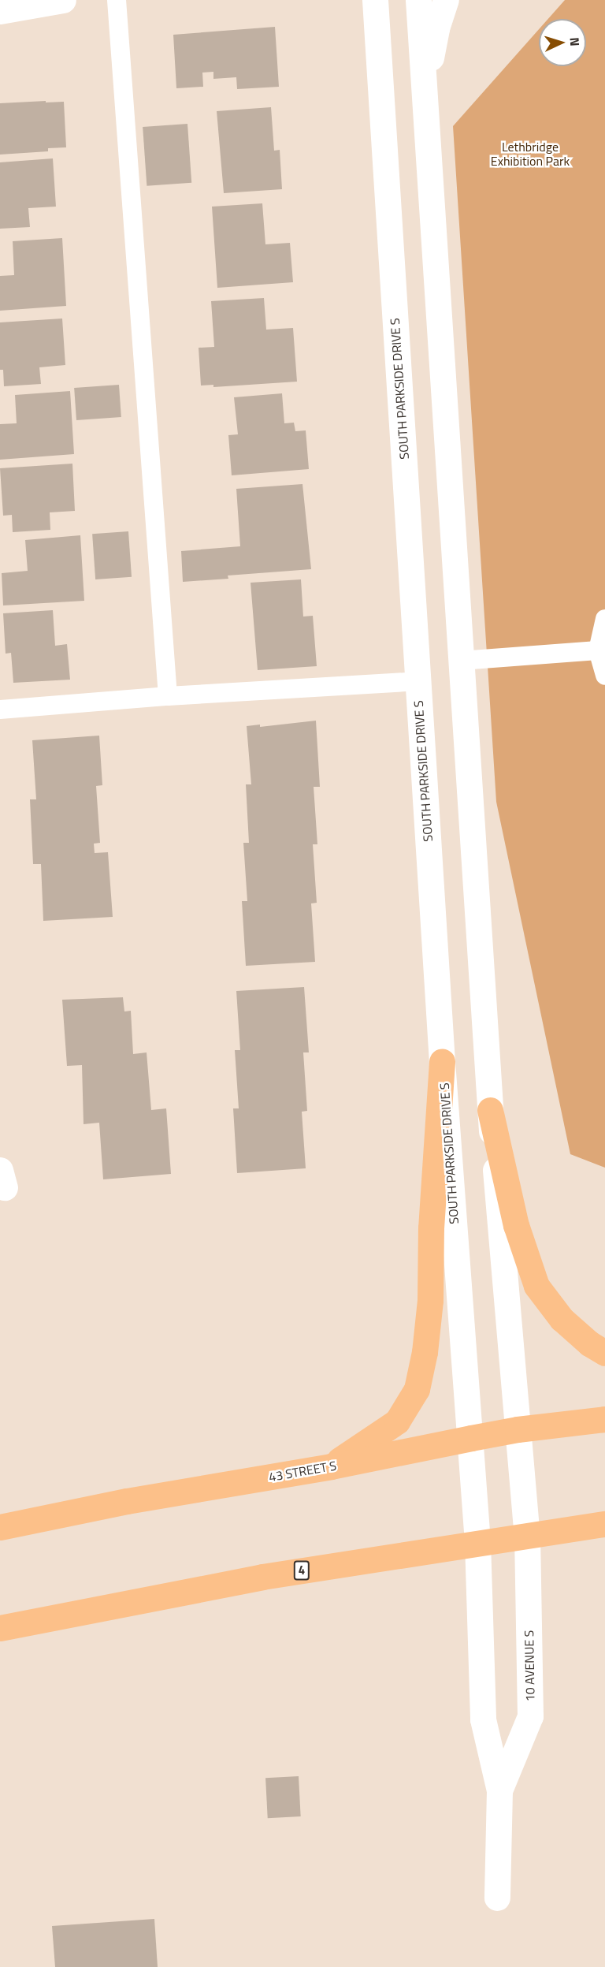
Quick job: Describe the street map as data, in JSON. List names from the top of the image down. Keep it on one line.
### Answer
{"streets":{"highway":["43 STREET S","4"],"main road":["SOUTH PARKSIDE DRIVE S","10 AVENUE S"]},"crossings":[["SOUTH PARKSIDE DRIVE S","43 STREET S"],["SOUTH PARKSIDE DRIVE S","4"],["SOUTH PARKSIDE DRIVE S","10 AVENUE S"],["4","10 AVENUE S"]],"parks":["Lethbridge Exhibition Park"],"north":"right"}
